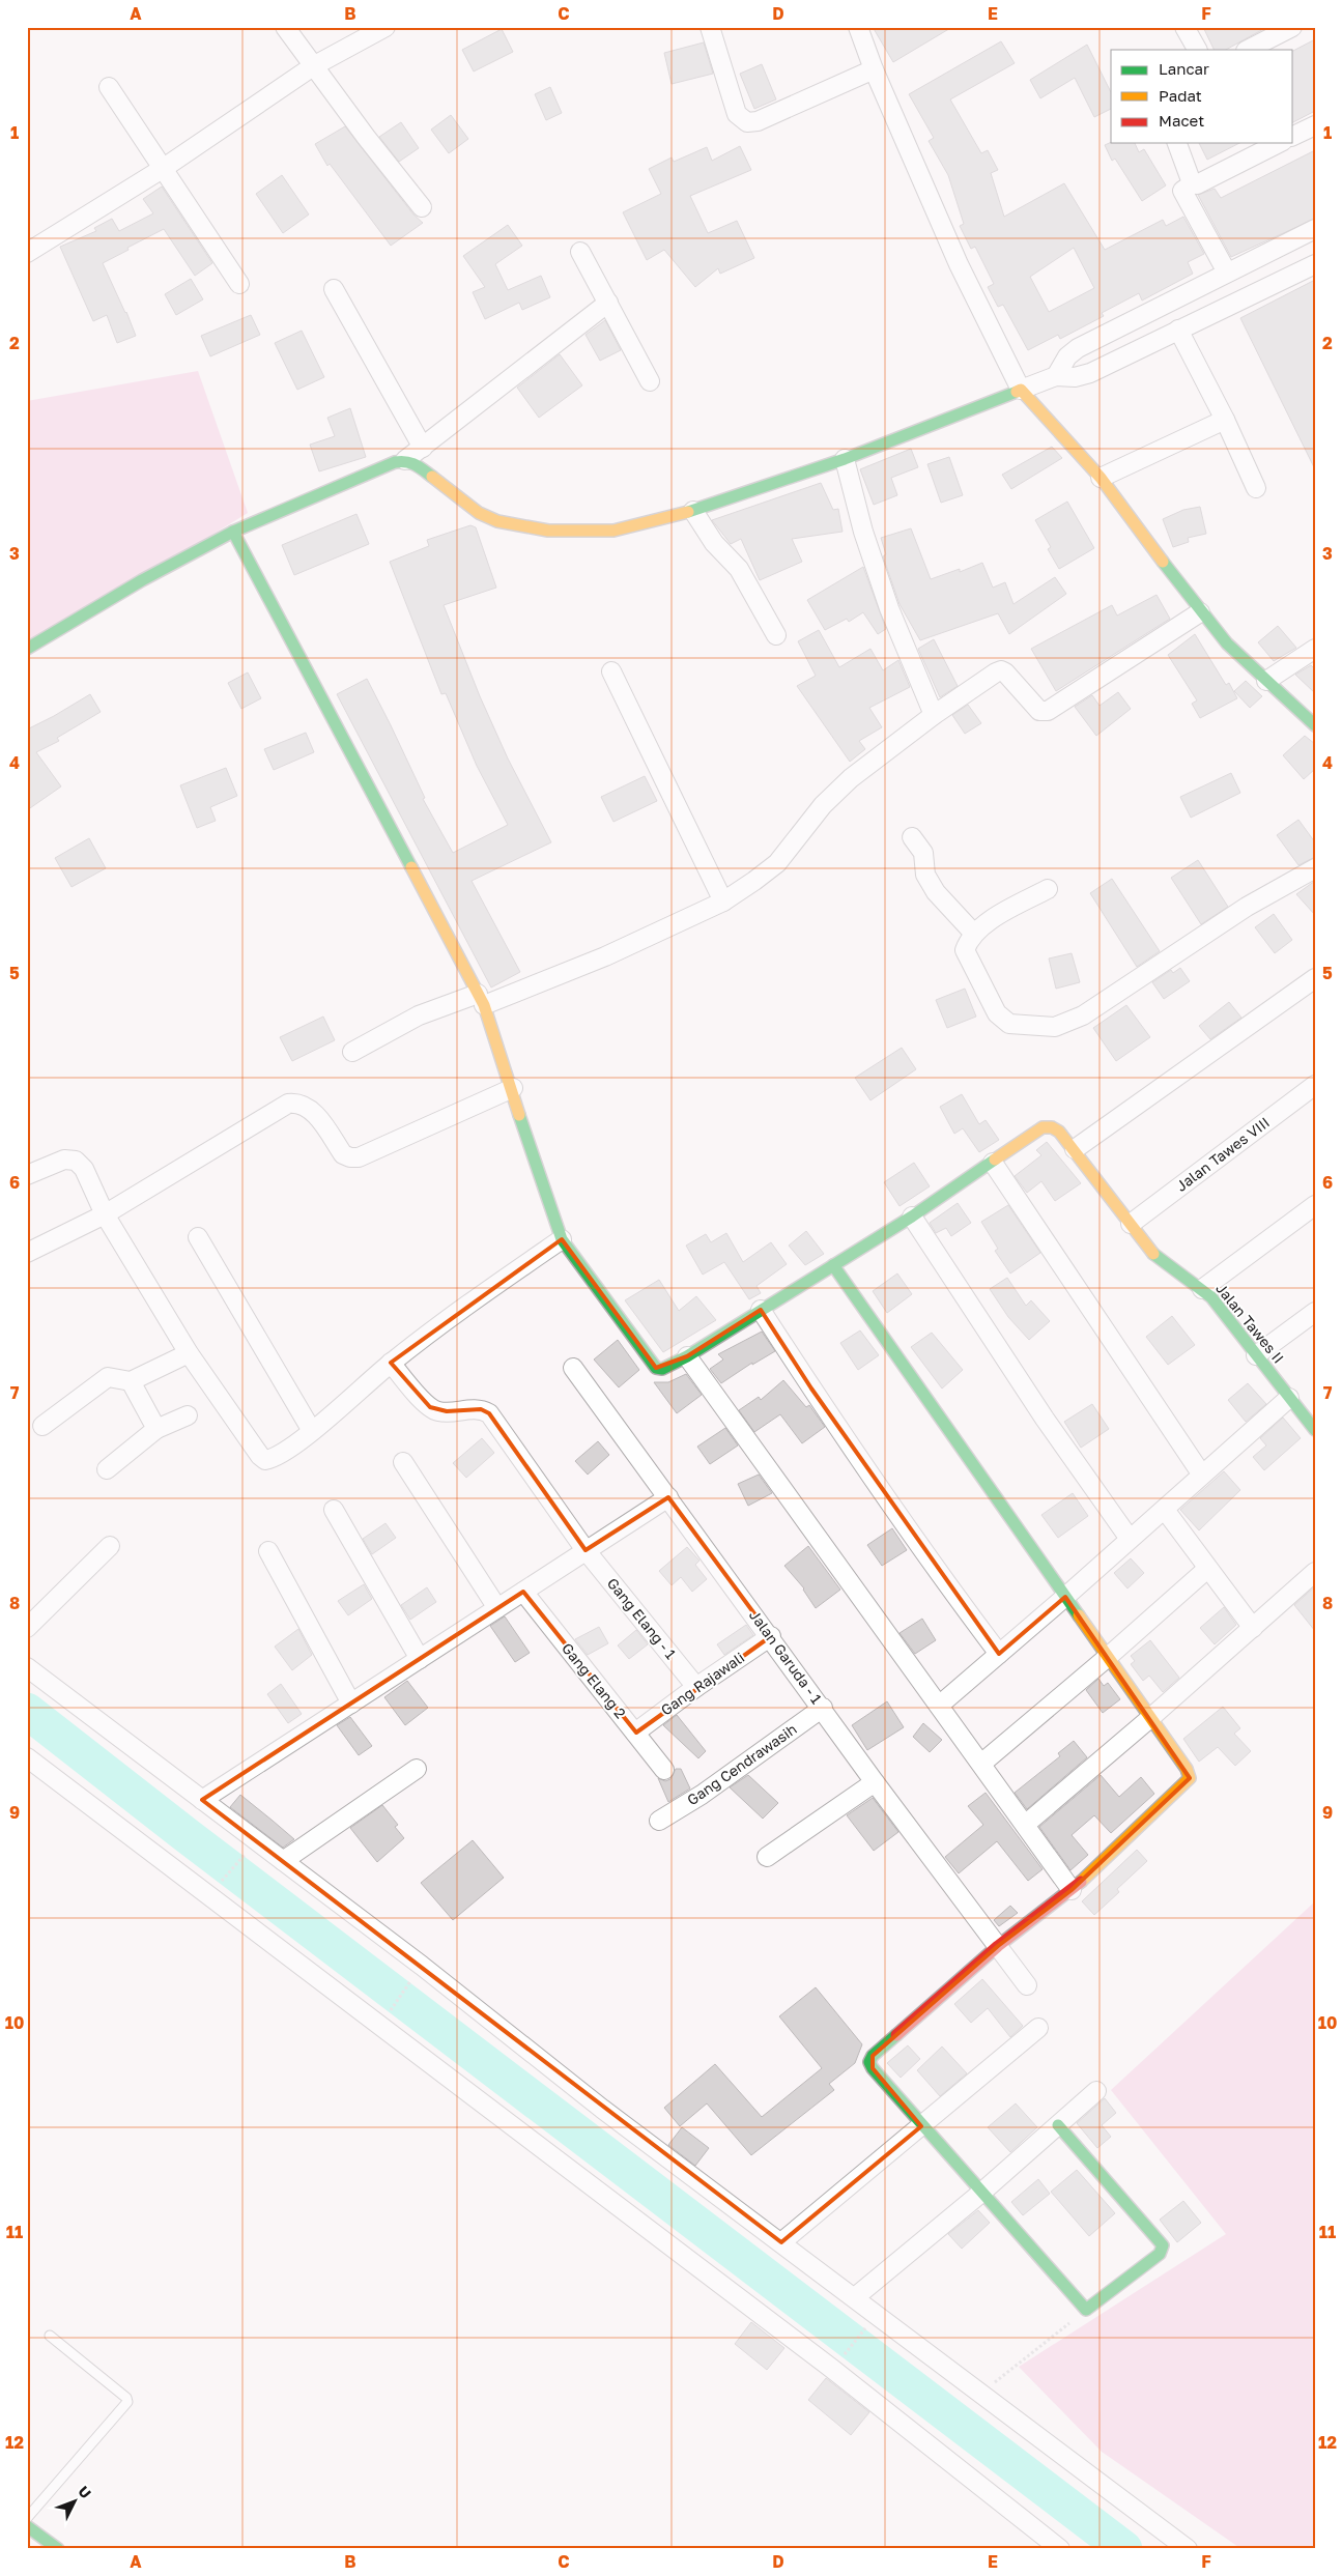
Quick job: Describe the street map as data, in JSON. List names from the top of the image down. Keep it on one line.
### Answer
{"streets":{"main road":["Jalan Tawes II"],"street":["Jalan Tawes VIII","Gang Elang - 1","Jalan Garuda - 1","Gang Elang 2","Gang Rajawali","Gang Cendrawasih"]},"crossings":[["Jalan Tawes VIII","Jalan Tawes II"],["Gang Elang - 1","Gang Rajawali"],["Jalan Garuda - 1","Gang Rajawali"],["Jalan Garuda - 1","Gang Cendrawasih"],["Gang Elang 2","Gang Rajawali"]],"legend":["Lancar","Padat","Macet"],"north":"top right","grid":{"columns":["A","B","C","D","E","F"],"rows":["1","2","3","4","5","6","7","8","9","10","11","12"]}}
